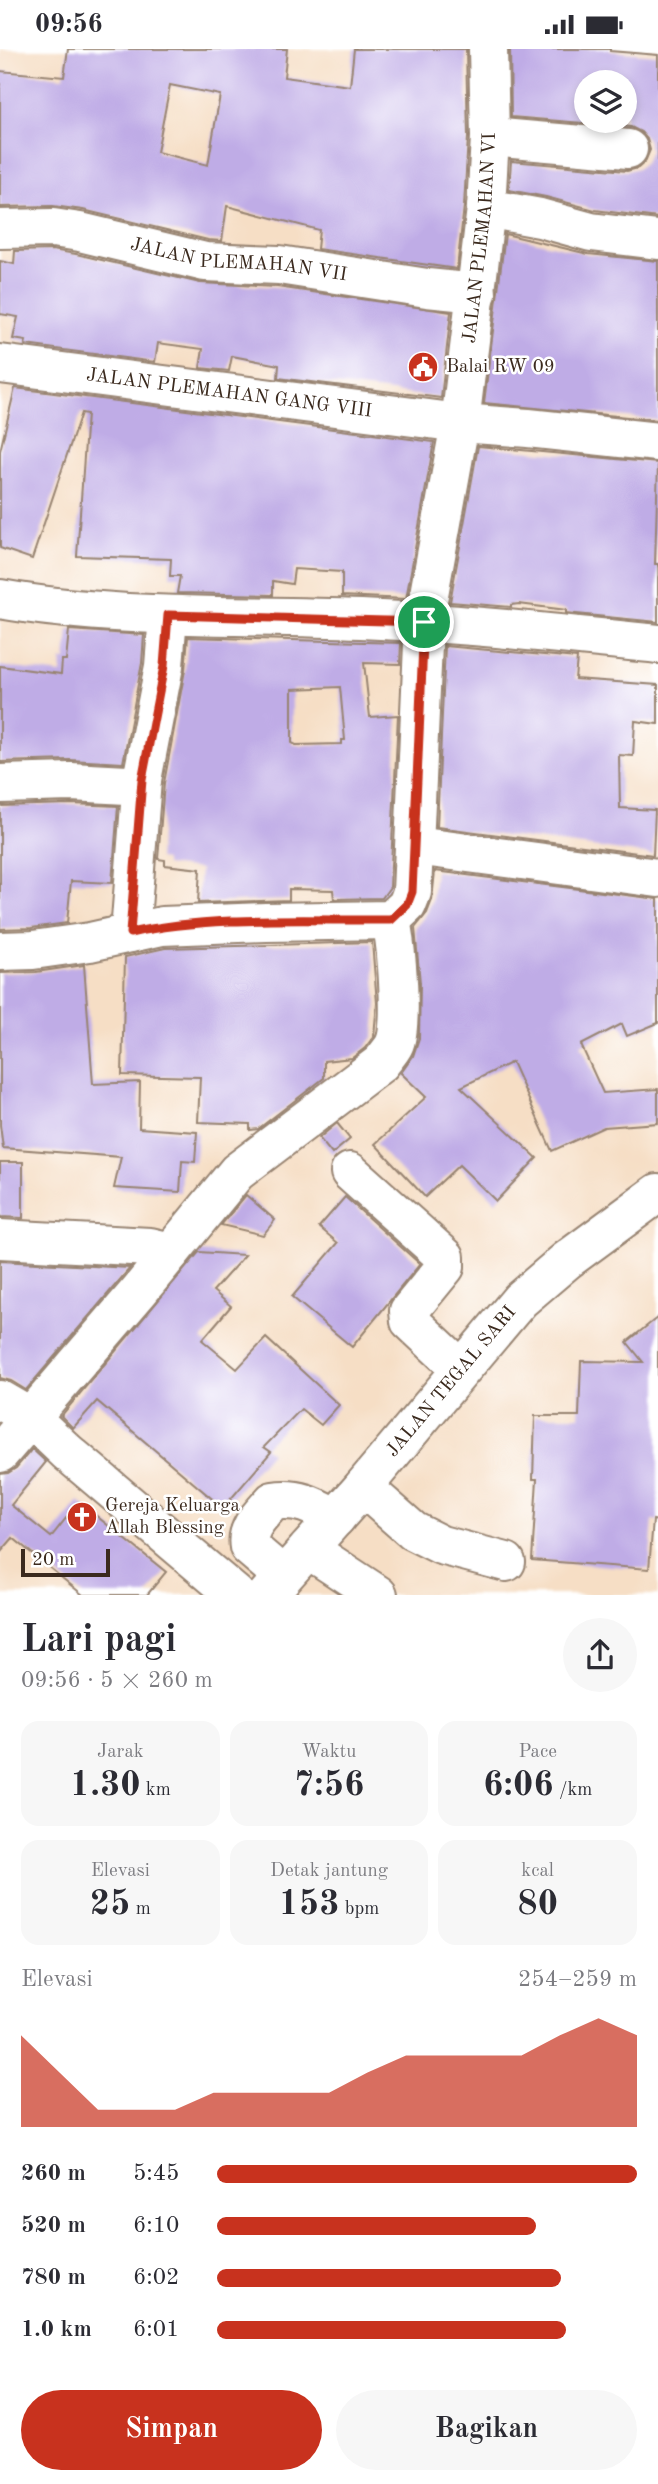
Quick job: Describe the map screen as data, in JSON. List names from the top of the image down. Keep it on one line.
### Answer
{"streets":{"street":["JALAN PLEMAHAN VI","JALAN PLEMAHAN VII","JALAN PLEMAHAN GANG VIII","JALAN TEGAL SARI"]},"crossings":[["JALAN PLEMAHAN VI","JALAN PLEMAHAN VII"],["JALAN PLEMAHAN VI","JALAN PLEMAHAN GANG VIII"]],"places":{"public building":["Balai RW 09"],"church":["Gereja Keluarga Allah Blessing"]},"scale_bar":"20 m","page":{"status":"09:56","scale":"20 m","heading":["Lari pagi","09:56 · 5 × 260 m"],"stats":[["Jarak","1.30 km"],["Waktu","7:56"],["Pace","6:06 /km"],["Elevasi","25 m"],["Detak jantung","153 bpm"],["kcal","80"]],"chart":["Elevasi","254–259 m"],"list":[{"name":"260 m","note":"5:45"},{"name":"520 m","note":"6:10"},{"name":"780 m","note":"6:02"},{"name":"1.0 km","note":"6:01"}],"buttons":["Simpan","Bagikan"]}}
